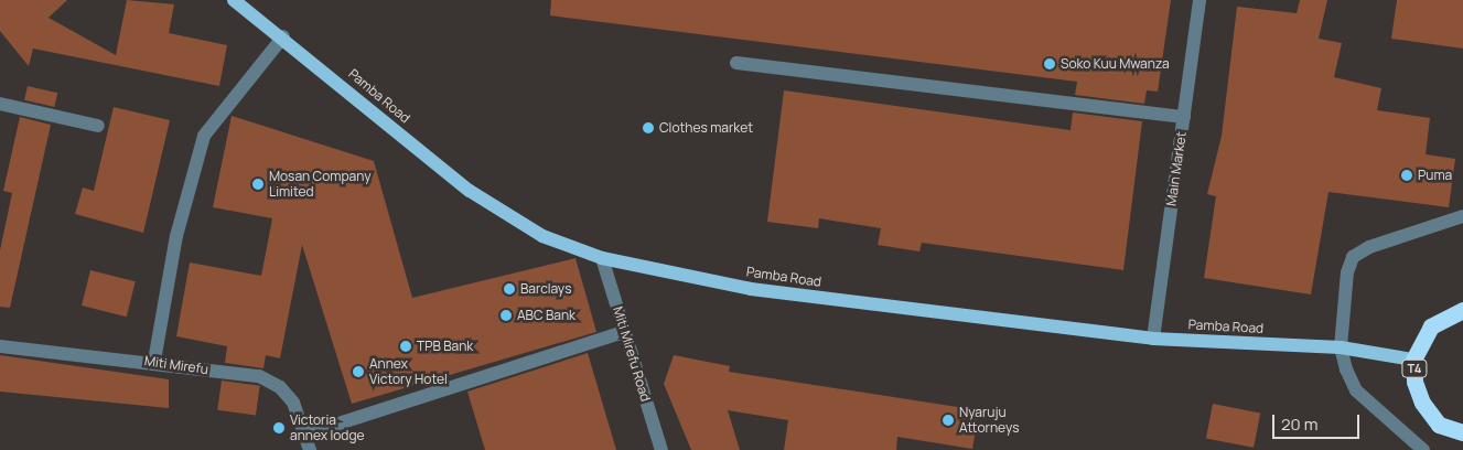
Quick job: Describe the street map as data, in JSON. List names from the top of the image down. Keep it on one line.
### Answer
{"streets":{"highway":["T4"],"main road":["Pamba Road"],"street":["Main Market","Miti Mirefu Road","Miti Mirefu"]},"crossings":[["Pamba Road","Main Market"],["Pamba Road","Miti Mirefu Road"],["Pamba Road","T4"]],"places":["Soko Kuu Mwanza","Clothes market","Puma","Mosan Company Limited","Barclays","ABC Bank","TPB Bank","Annex Victory Hotel","Nyaruju Attorneys","Victoria annex lodge"],"scale_bar":"20 m"}
